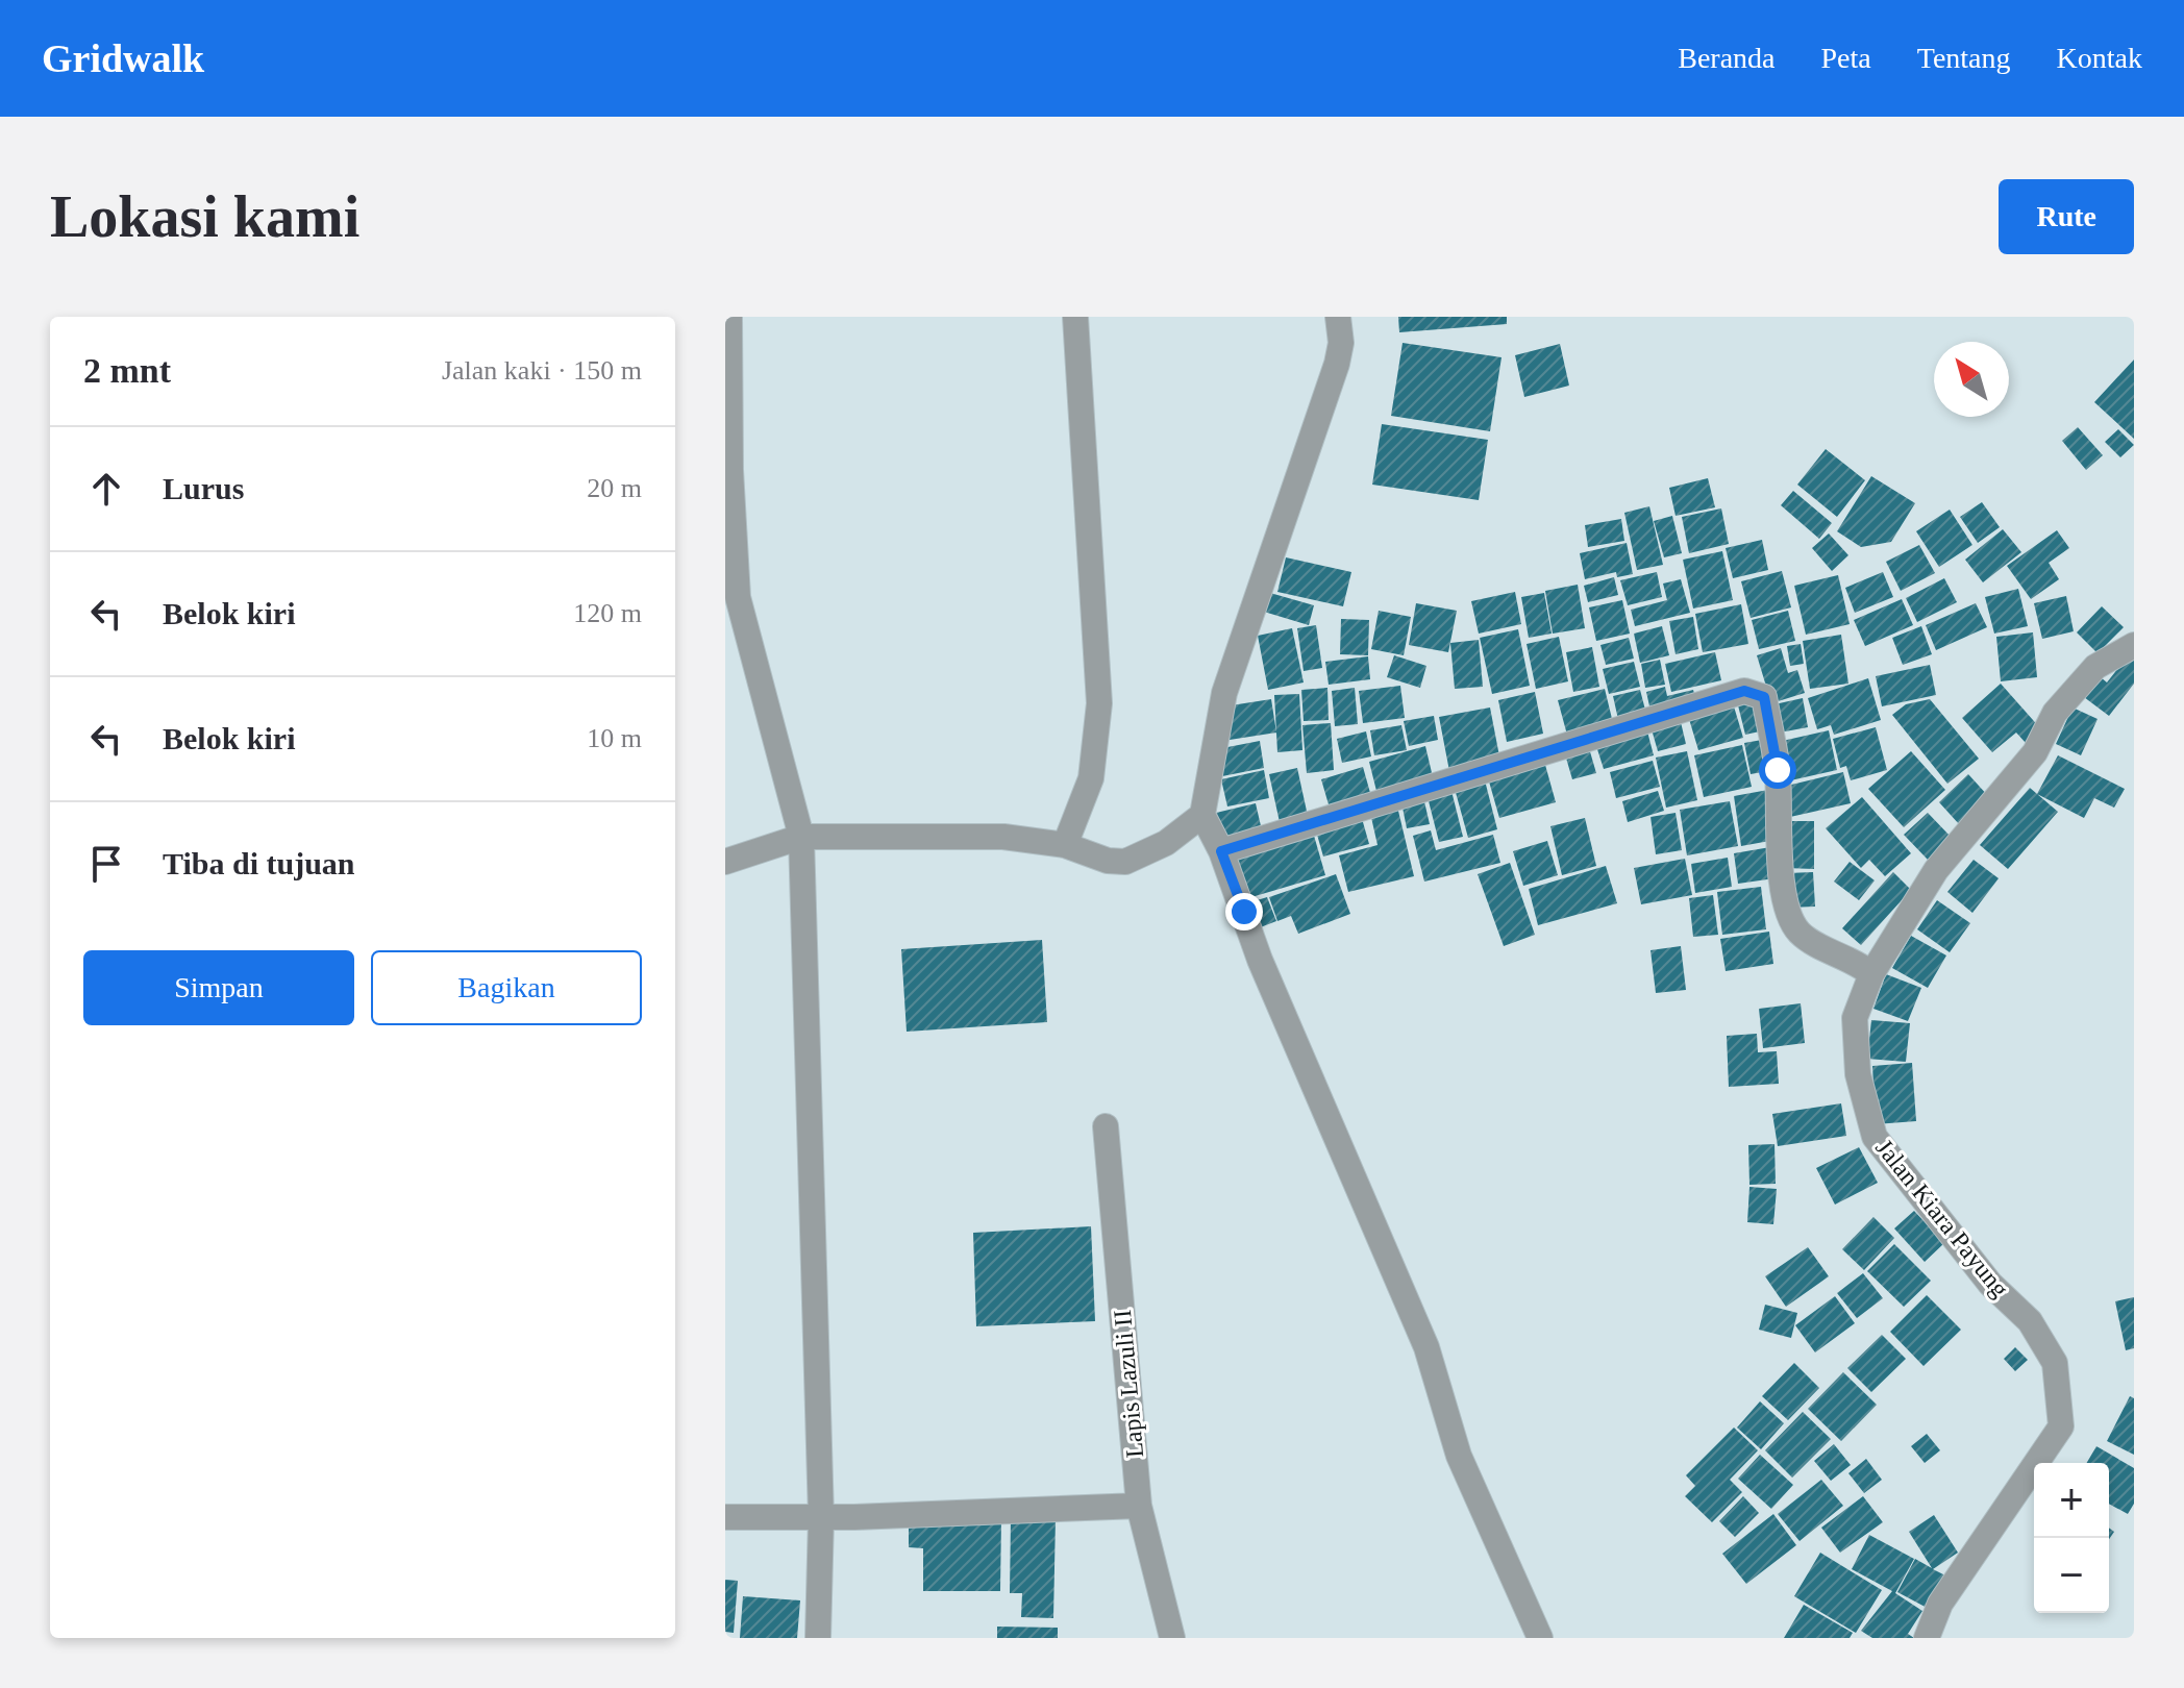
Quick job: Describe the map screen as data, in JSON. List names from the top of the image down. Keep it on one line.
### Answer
{"streets":{"street":["Jalan Kiara Payung","Lapis Lazuli II"]},"north":"top left","page":{"header":"Gridwalk","nav":["Beranda","Peta","Tentang","Kontak"],"buttons":["Rute",["Simpan","Bagikan"]],"title":"Lokasi kami","heading":["2 mnt","Jalan kaki · 150 m"],"list":[["Lurus","20 m"],["Belok kiri","120 m"],["Belok kiri","10 m"],"Tiba di tujuan"],"map_buttons":["+","−"]}}
